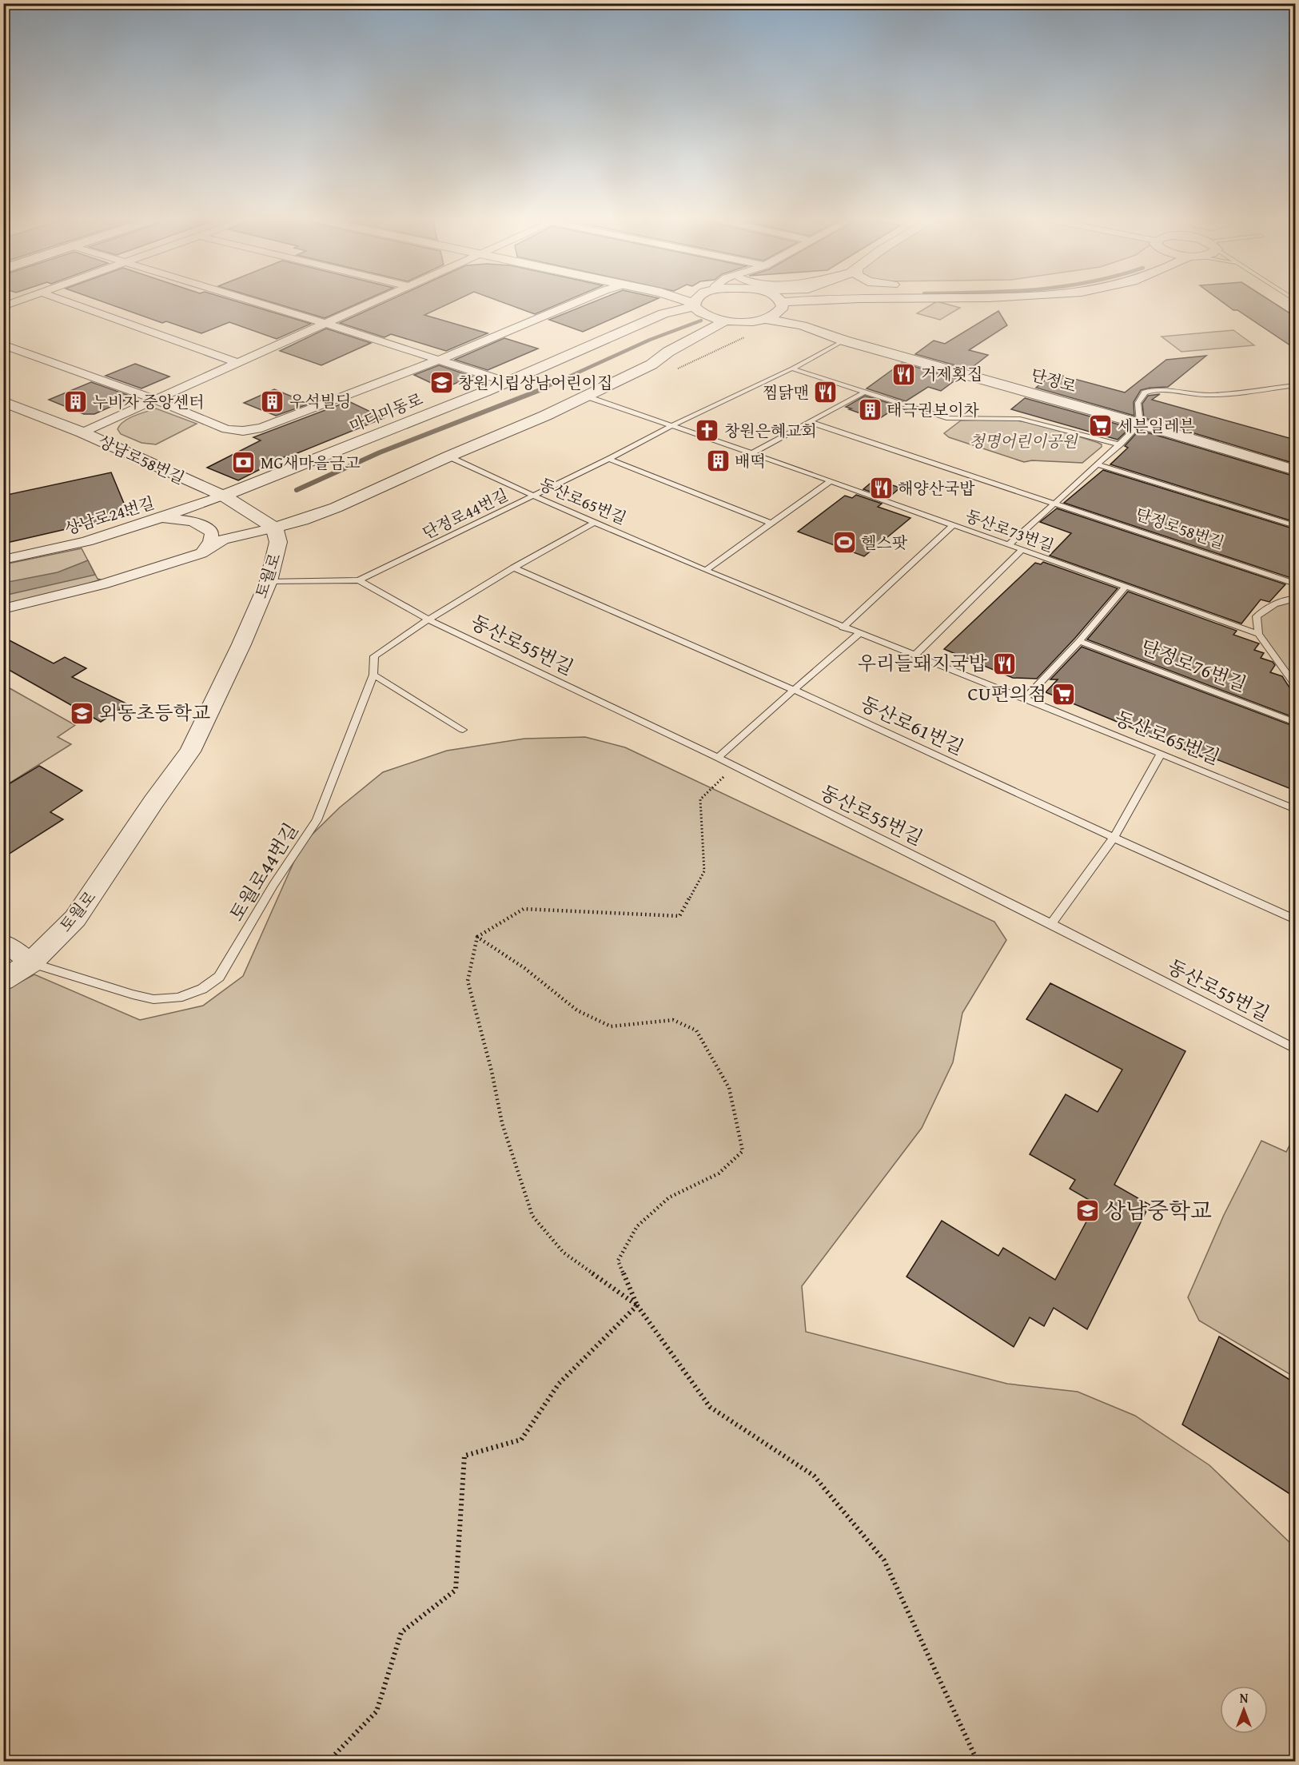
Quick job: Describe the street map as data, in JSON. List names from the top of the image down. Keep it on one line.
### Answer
{"streets":{"street":["단정로","마디미동로","상남로58번길","상남로24번길","토월로"],"lane":["동산로65번길","단정로44번길","단정로58번길","동산로73번길","동산로55번길","단정로76번길","동산로61번길","토월로44번길"]},"crossings":[["단정로","단정로44번길"],["단정로","토월로"],["마디미동로","상남로58번길"],["마디미동로","상남로24번길"],["상남로58번길","상남로24번길"],["상남로58번길","토월로"],["동산로65번길","단정로44번길"],["동산로65번길","토월로"],["동산로65번길","동산로55번길"],["단정로44번길","동산로73번길"],["단정로44번길","동산로55번길"],["동산로73번길","토월로"],["토월로","동산로55번길"],["토월로","토월로44번길"],["동산로55번길","동산로61번길"],["동산로55번길","토월로44번길"]],"parks":["청명어린이공원"],"places":{"restaurant":["거제횟집","찜닭맨","해양산국밥","우리들돼지국밥"],"school or university":["창원시립상남어린이집","외동초등학교","상남중학교"],"building":["우석빌딩","누비자 중앙센터","태극권보이차","배떡"],"supermarket":["세븐일레븐","CU편의점"],"church":["창원은혜교회"],"bank":["MG새마을금고"],"sports":["헬스팟"]},"north":"top"}
